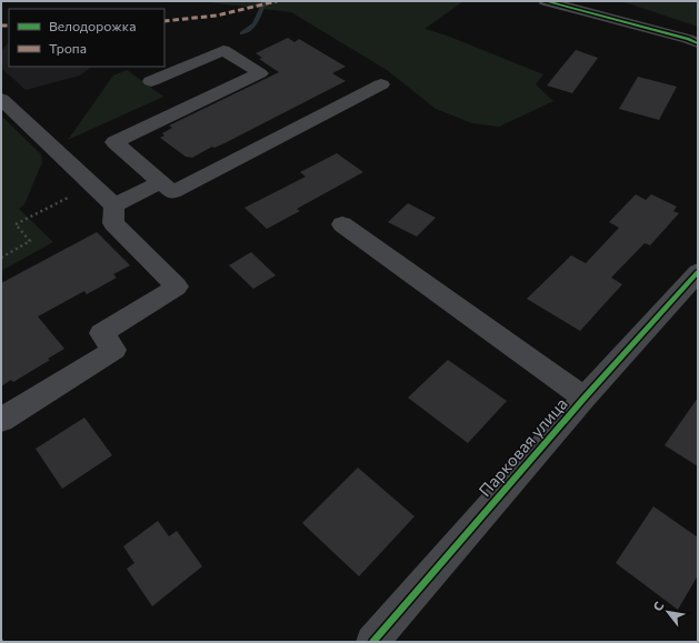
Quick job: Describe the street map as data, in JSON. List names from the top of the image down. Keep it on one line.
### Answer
{"streets":{"street":["Парковая улица"]},"legend":["Велодорожка","Тропа"],"north":"top left"}
